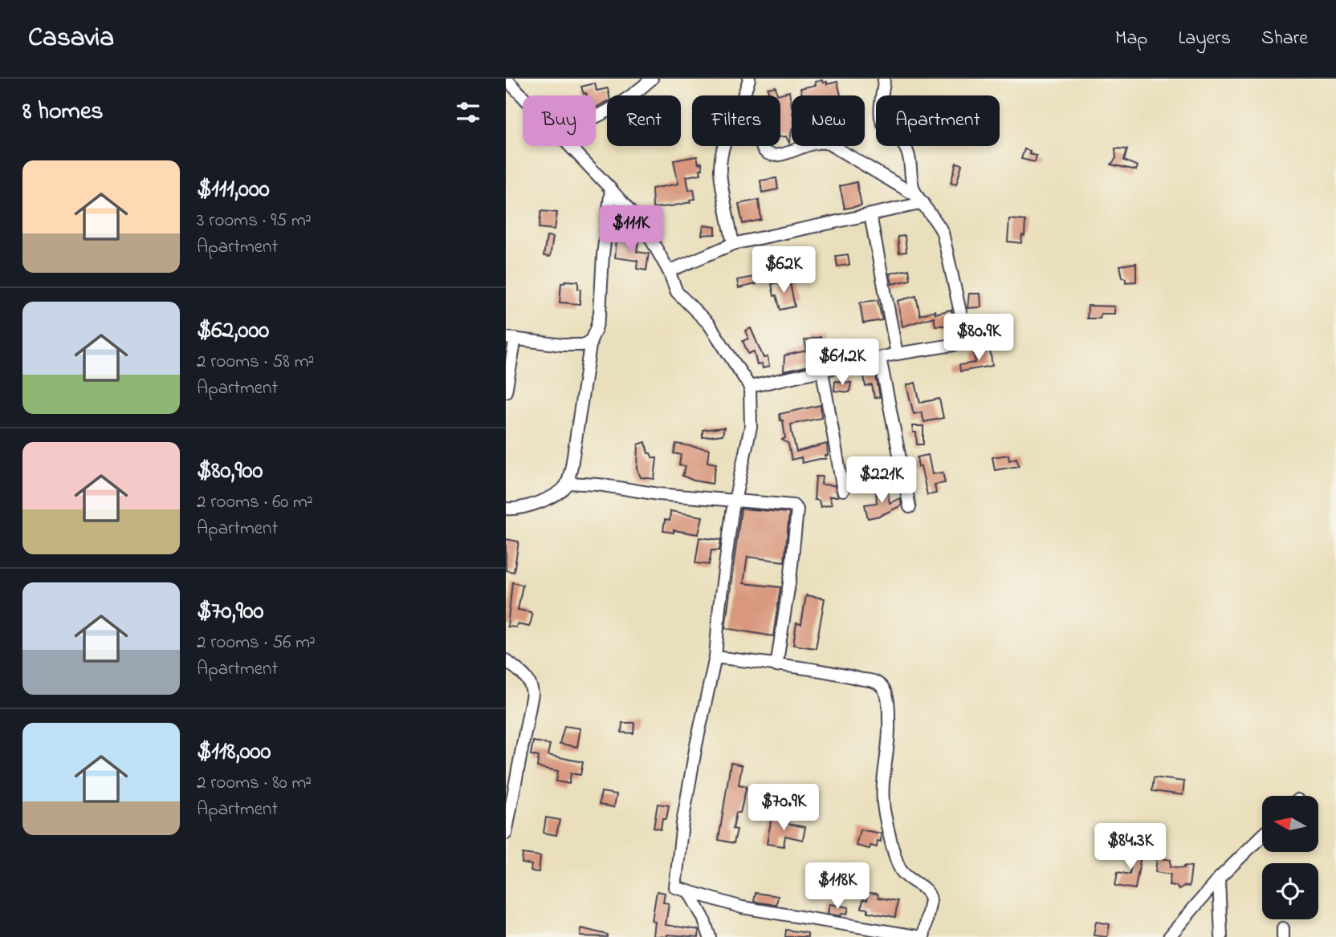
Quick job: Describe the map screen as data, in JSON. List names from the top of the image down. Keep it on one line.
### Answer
{"north":"left","page":{"header":"Casavia","nav":["Map","Layers","Share"],"heading":"8 homes","chip":["Buy","Rent","Filters","New","Apartment"],"list":[{"name":"$111,000","note":"3 rooms · 95 m² · Apartment"},{"name":"$62,000","note":"2 rooms · 58 m² · Apartment"},{"name":"$80,900","note":"2 rooms · 60 m² · Apartment"},{"name":"$70,900","note":"2 rooms · 56 m² · Apartment"},{"name":"$118,000","note":"2 rooms · 80 m² · Apartment"}],"price":["$111K","$62K","$80.9K","$61.2K","$221K","$70.9K","$84.3K","$118K"]}}
